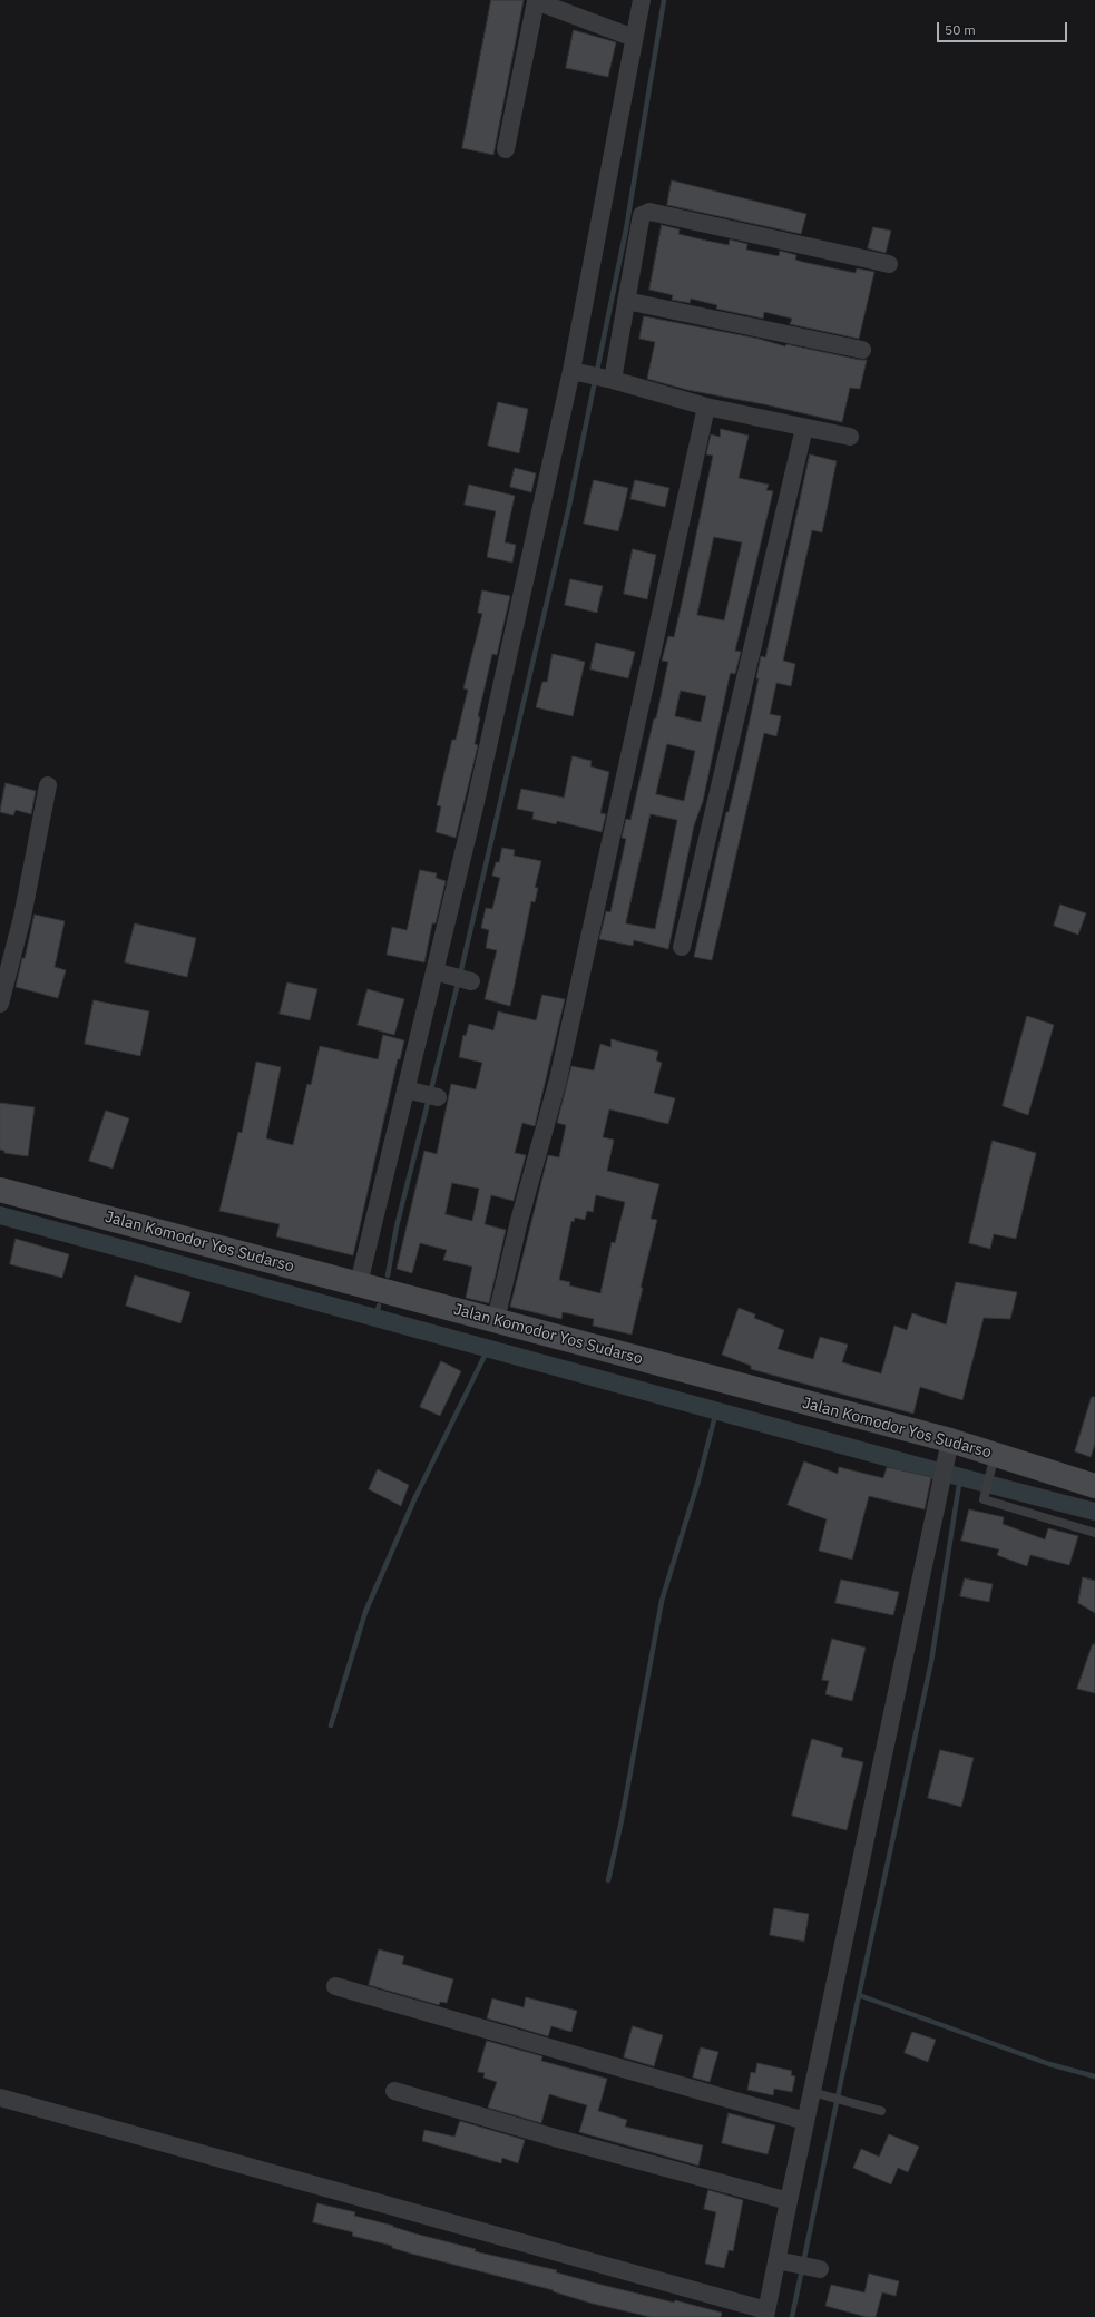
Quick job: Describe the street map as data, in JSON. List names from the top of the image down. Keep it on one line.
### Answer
{"streets":{"street":["Jalan Komodor Yos Sudarso"]},"scale_bar":"50 m"}
